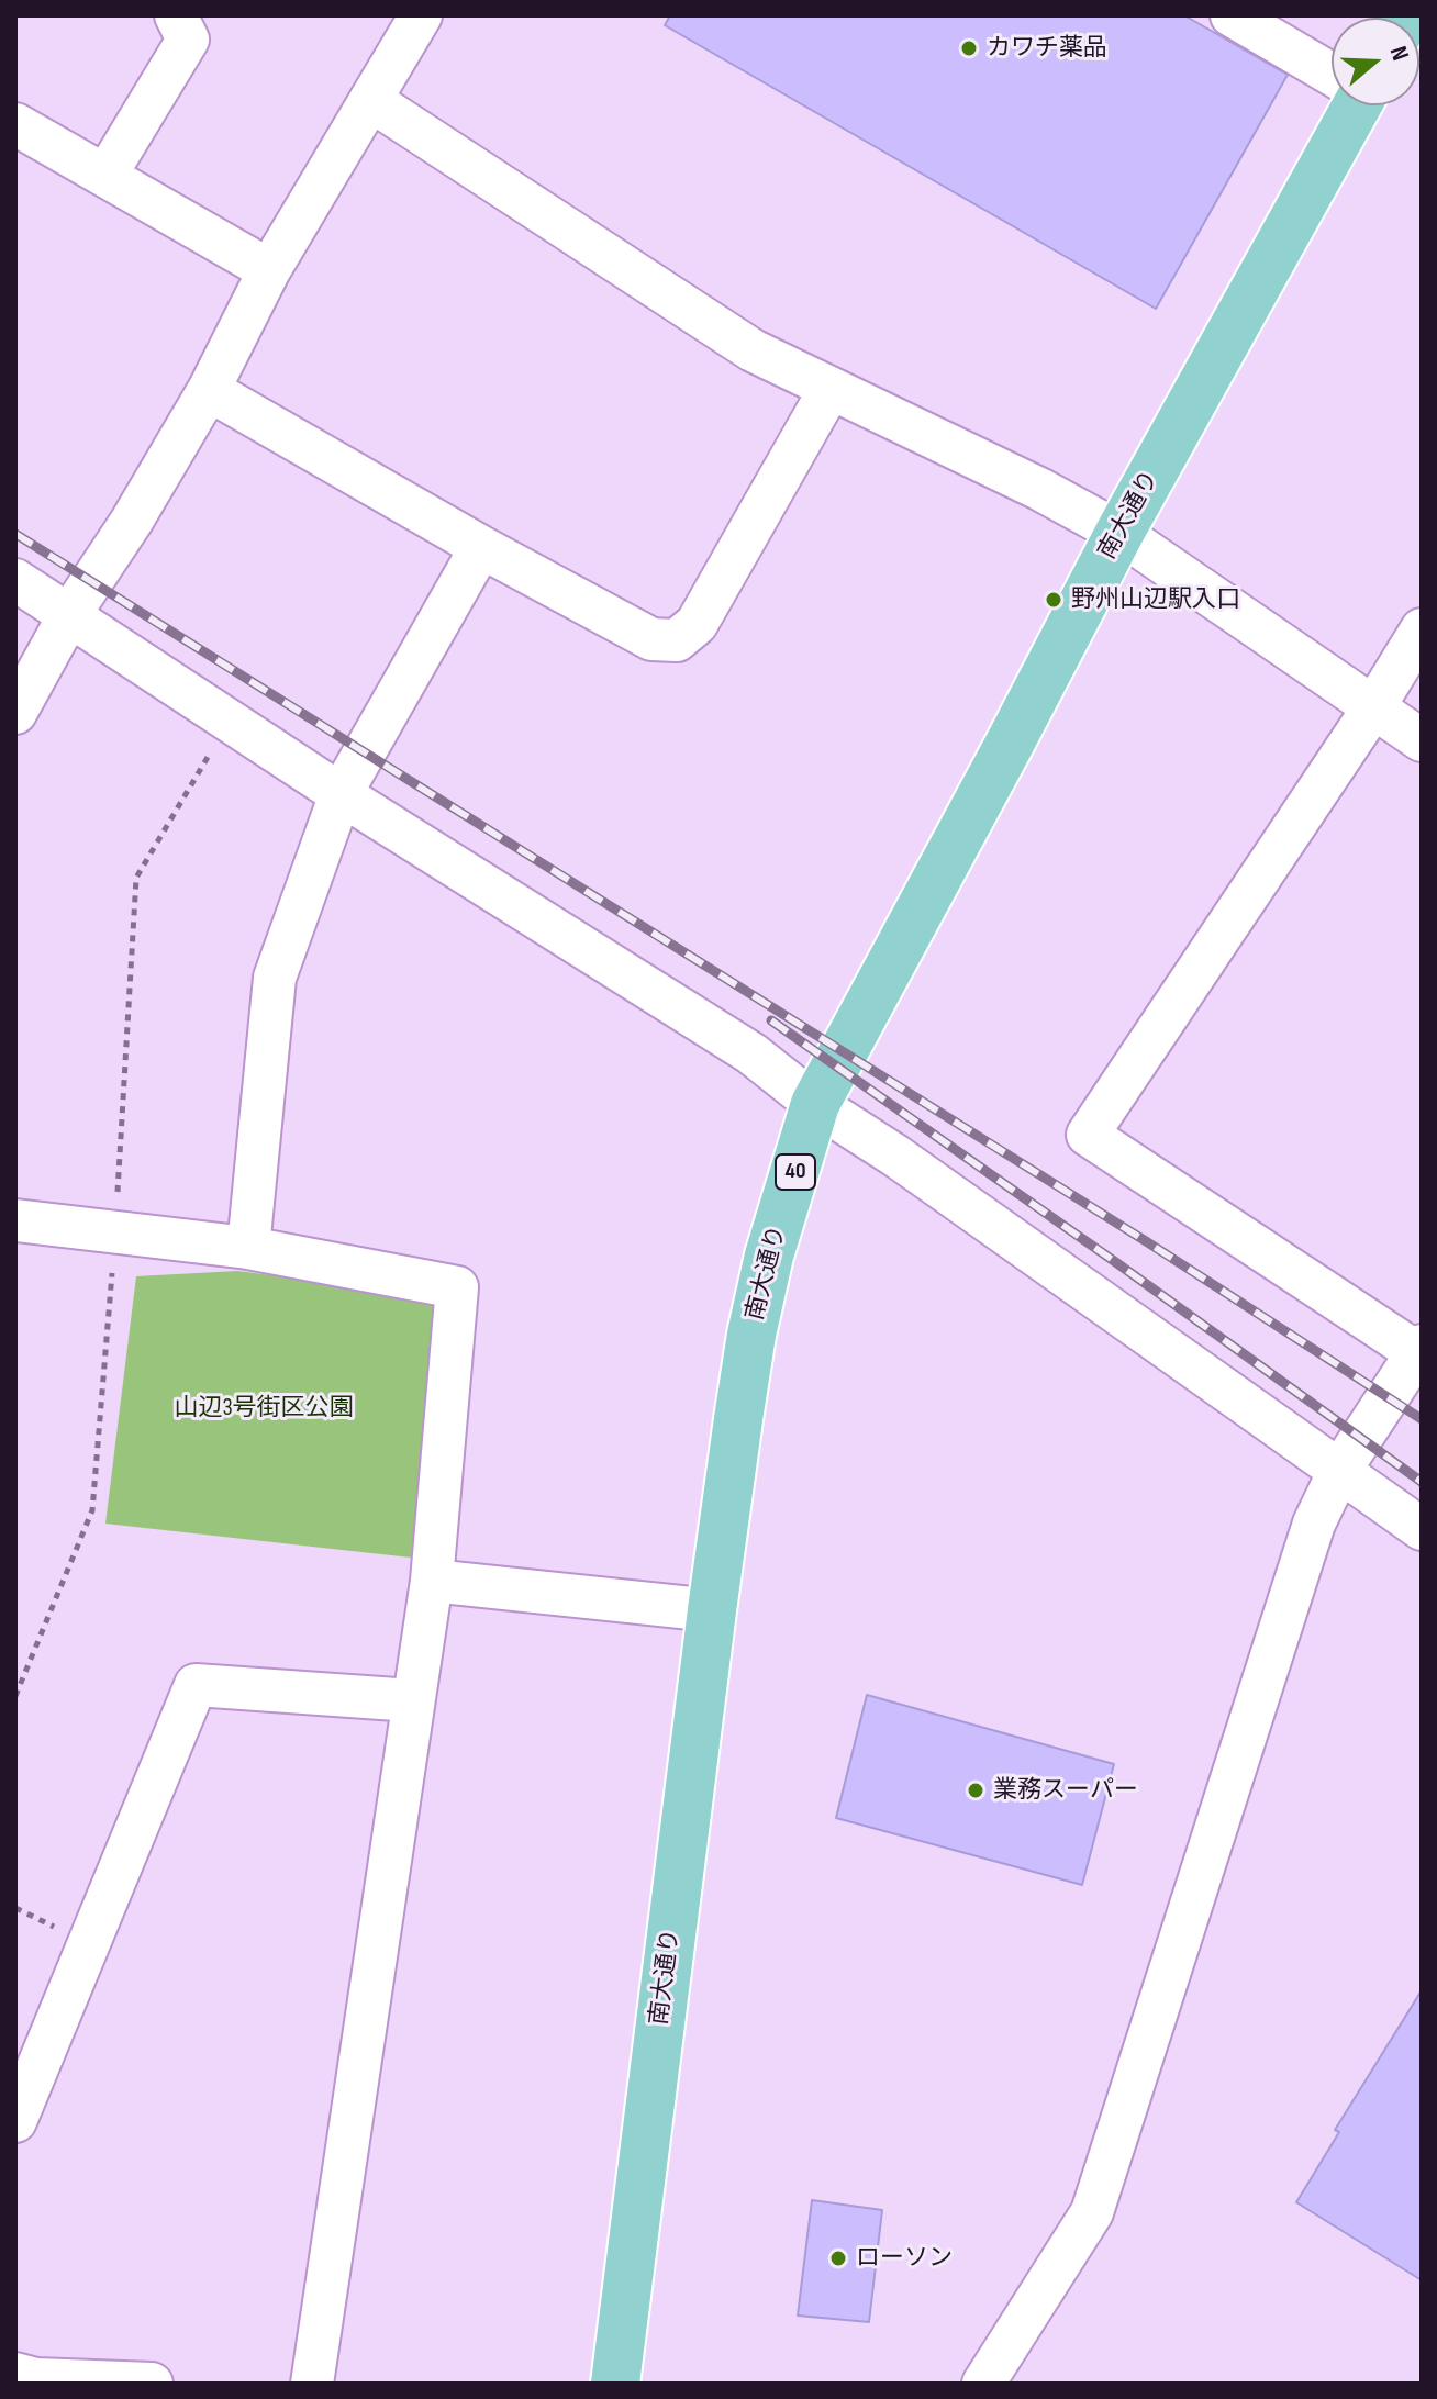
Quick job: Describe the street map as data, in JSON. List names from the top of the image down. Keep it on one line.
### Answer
{"streets":{"main road":["南大通り","40"]},"parks":["山辺3号街区公園"],"places":["カワチ薬品","野州山辺駅入口","業務スーパー","ローソン"],"north":"right"}
